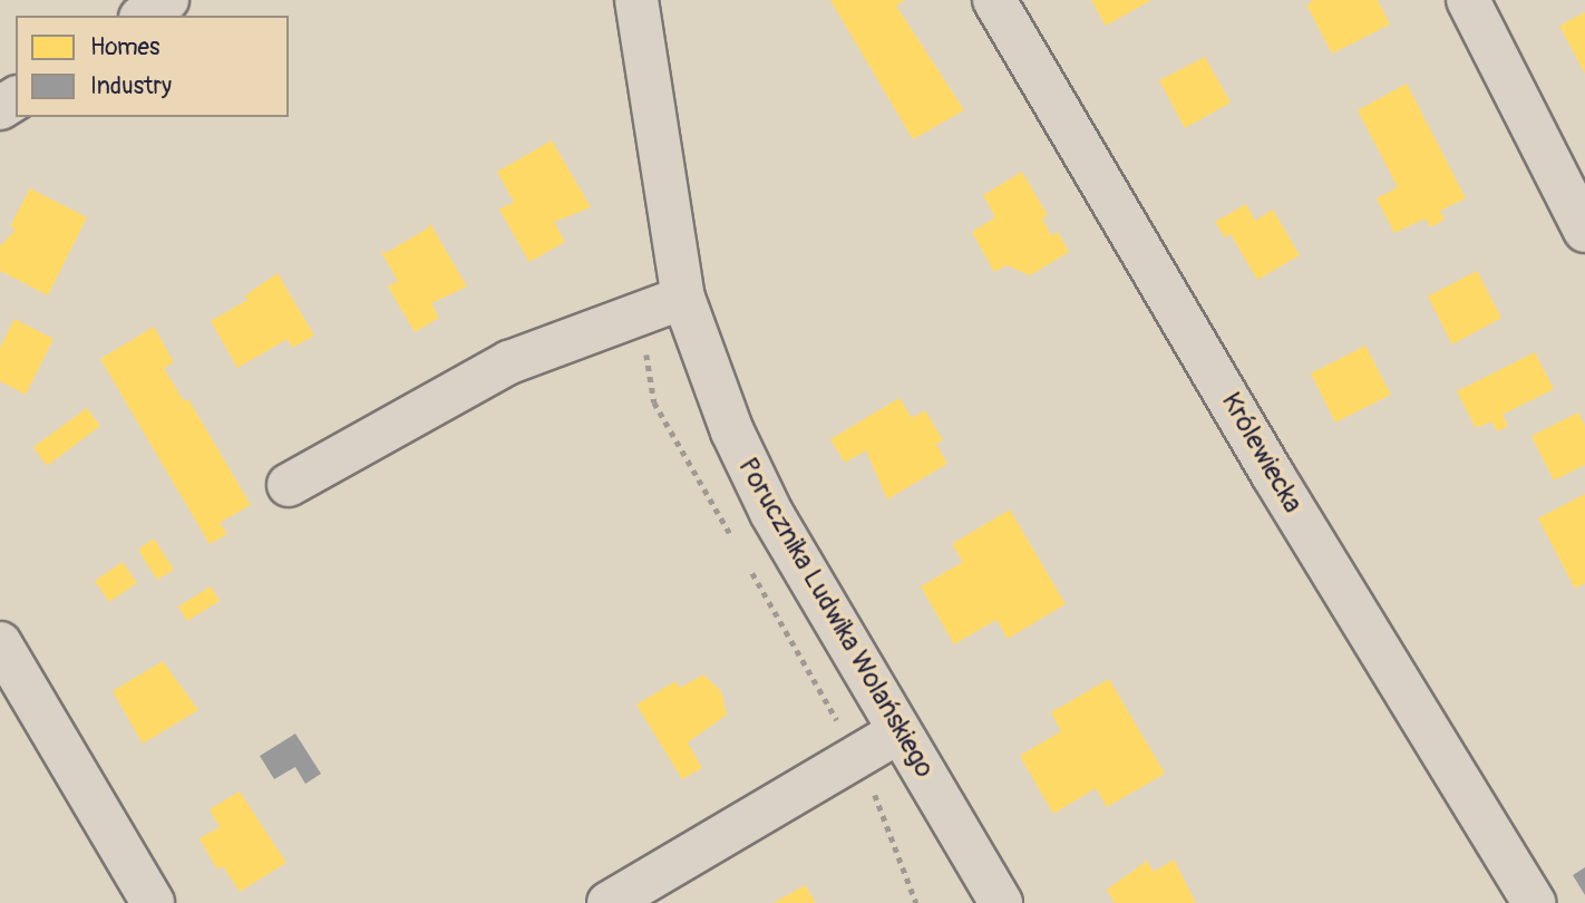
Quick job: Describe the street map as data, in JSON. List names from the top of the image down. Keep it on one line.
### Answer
{"streets":{"street":["Królewiecka","Porucznika Ludwika Wolańskiego"]},"legend":["Homes","Industry"]}
